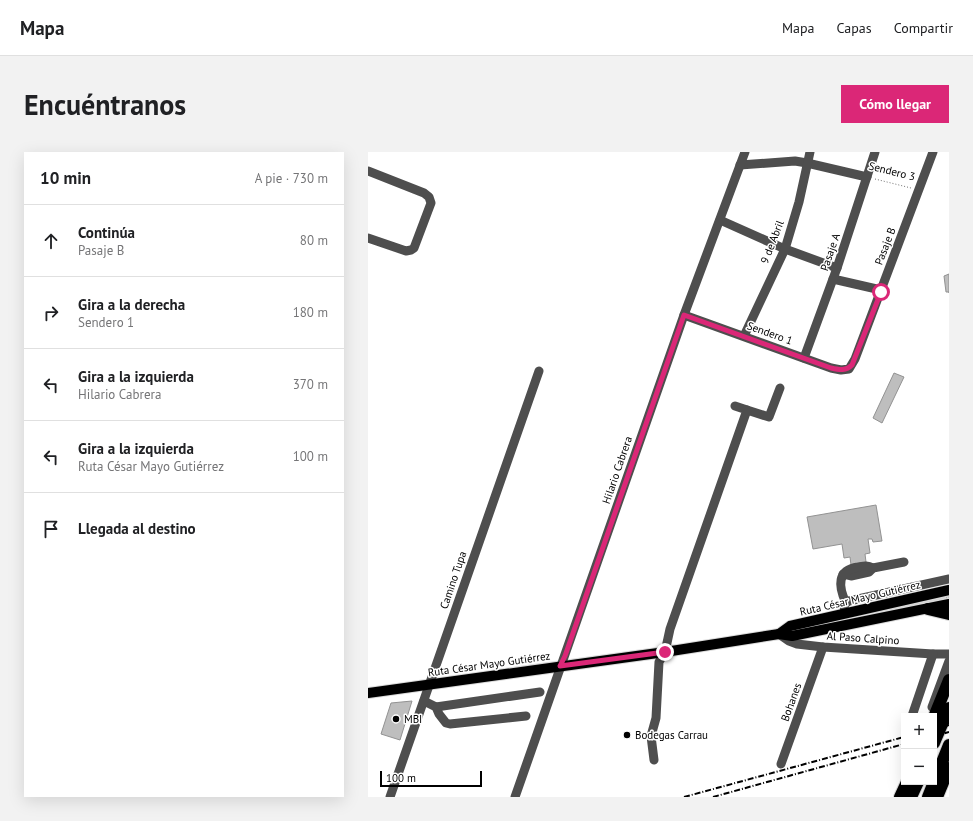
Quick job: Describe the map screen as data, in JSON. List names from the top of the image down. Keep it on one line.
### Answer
{"streets":{"main road":["Ruta César Mayo Gutiérrez"],"street":["Sendero 3","9 de Abril","Pasaje B","Pasaje A","Sendero 1","Hilario Cabrera","Camino Tupa","Al Paso Calpino","Bohanes"]},"crossings":[["Sendero 3","9 de Abril"],["Sendero 3","Pasaje B"],["Sendero 3","Pasaje A"],["Sendero 3","Hilario Cabrera"],["9 de Abril","Sendero 1"],["Pasaje B","Sendero 1"],["Pasaje A","Sendero 1"],["Sendero 1","Hilario Cabrera"],["Hilario Cabrera","Ruta César Mayo Gutiérrez"],["Camino Tupa","Ruta César Mayo Gutiérrez"],["Ruta César Mayo Gutiérrez","Al Paso Calpino"],["Al Paso Calpino","Bohanes"]],"places":["MBI","Bodegas Carrau"],"scale_bar":"100 m","page":{"header":"Mapa","nav":["Mapa","Capas","Compartir"],"buttons":"Cómo llegar","title":"Encuéntranos","heading":["10 min","A pie · 730 m"],"list":[["Continúa","Pasaje B","80 m"],["Gira a la derecha","Sendero 1","180 m"],["Gira a la izquierda","Hilario Cabrera","370 m"],["Gira a la izquierda","Ruta César Mayo Gutiérrez","100 m"],"Llegada al destino"],"map_buttons":["+","−"],"scale":"100 m"}}
